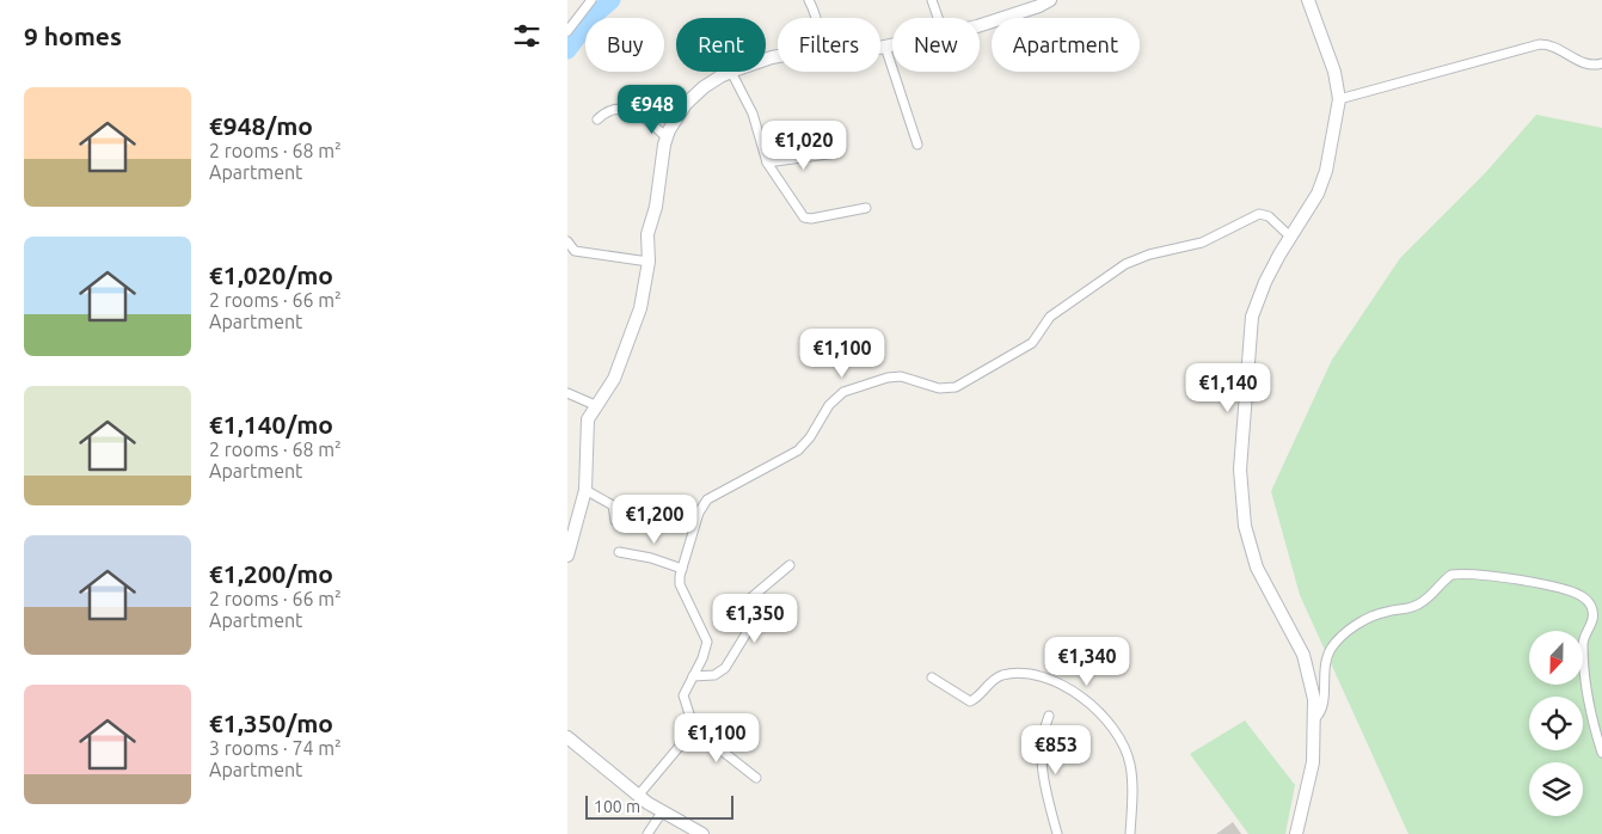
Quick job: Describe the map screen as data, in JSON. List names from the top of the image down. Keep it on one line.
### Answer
{"scale_bar":"100 m","north":"bottom","page":{"heading":"9 homes","chip":["Buy","Rent","Filters","New","Apartment"],"list":[{"name":"€948/mo","note":"2 rooms · 68 m² · Apartment"},{"name":"€1,020/mo","note":"2 rooms · 66 m² · Apartment"},{"name":"€1,140/mo","note":"2 rooms · 68 m² · Apartment"},{"name":"€1,200/mo","note":"2 rooms · 66 m² · Apartment"},{"name":"€1,350/mo","note":"3 rooms · 74 m² · Apartment"}],"price":["€948","€1,020","€1,100","€1,140","€1,200","€1,350","€1,340","€1,100","€853"],"scale":"100 m"}}
